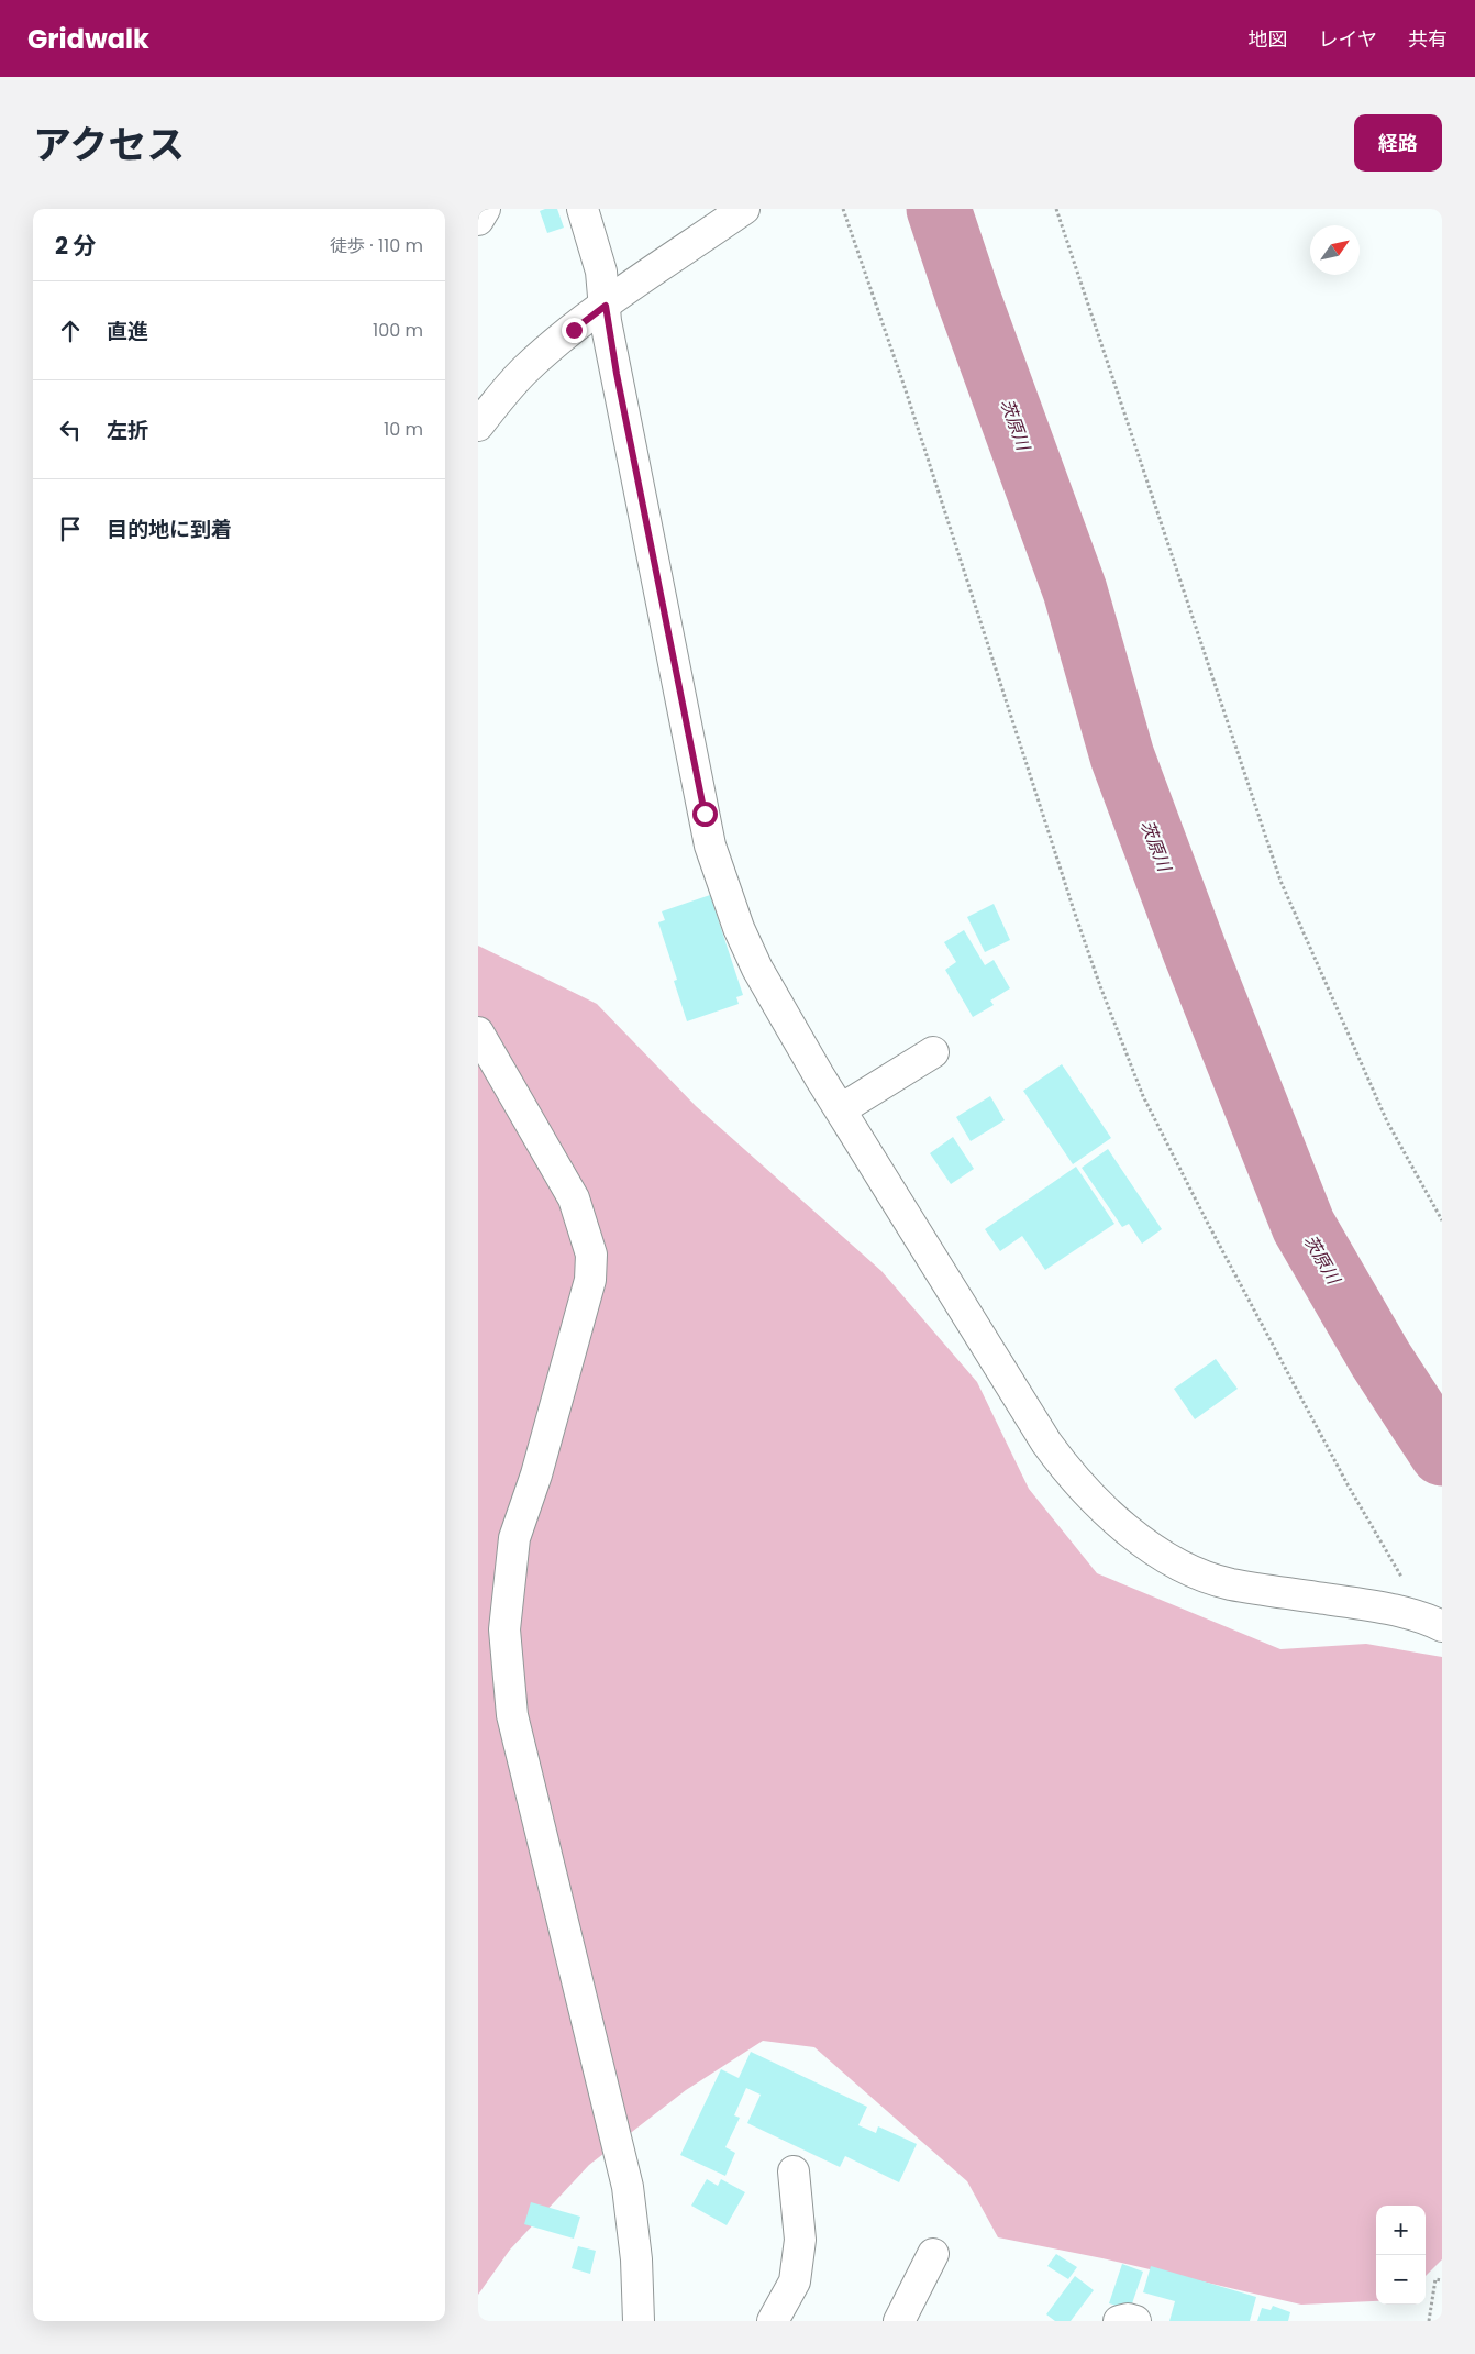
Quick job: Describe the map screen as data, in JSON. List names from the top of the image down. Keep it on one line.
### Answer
{"water":["茨原川"],"north":"top right","page":{"header":"Gridwalk","nav":["地図","レイヤ","共有"],"title":"アクセス","buttons":"経路","heading":["2 分","徒歩 · 110 m"],"list":[["直進","100 m"],["左折","10 m"],"目的地に到着"],"map_buttons":["+","−"]}}
